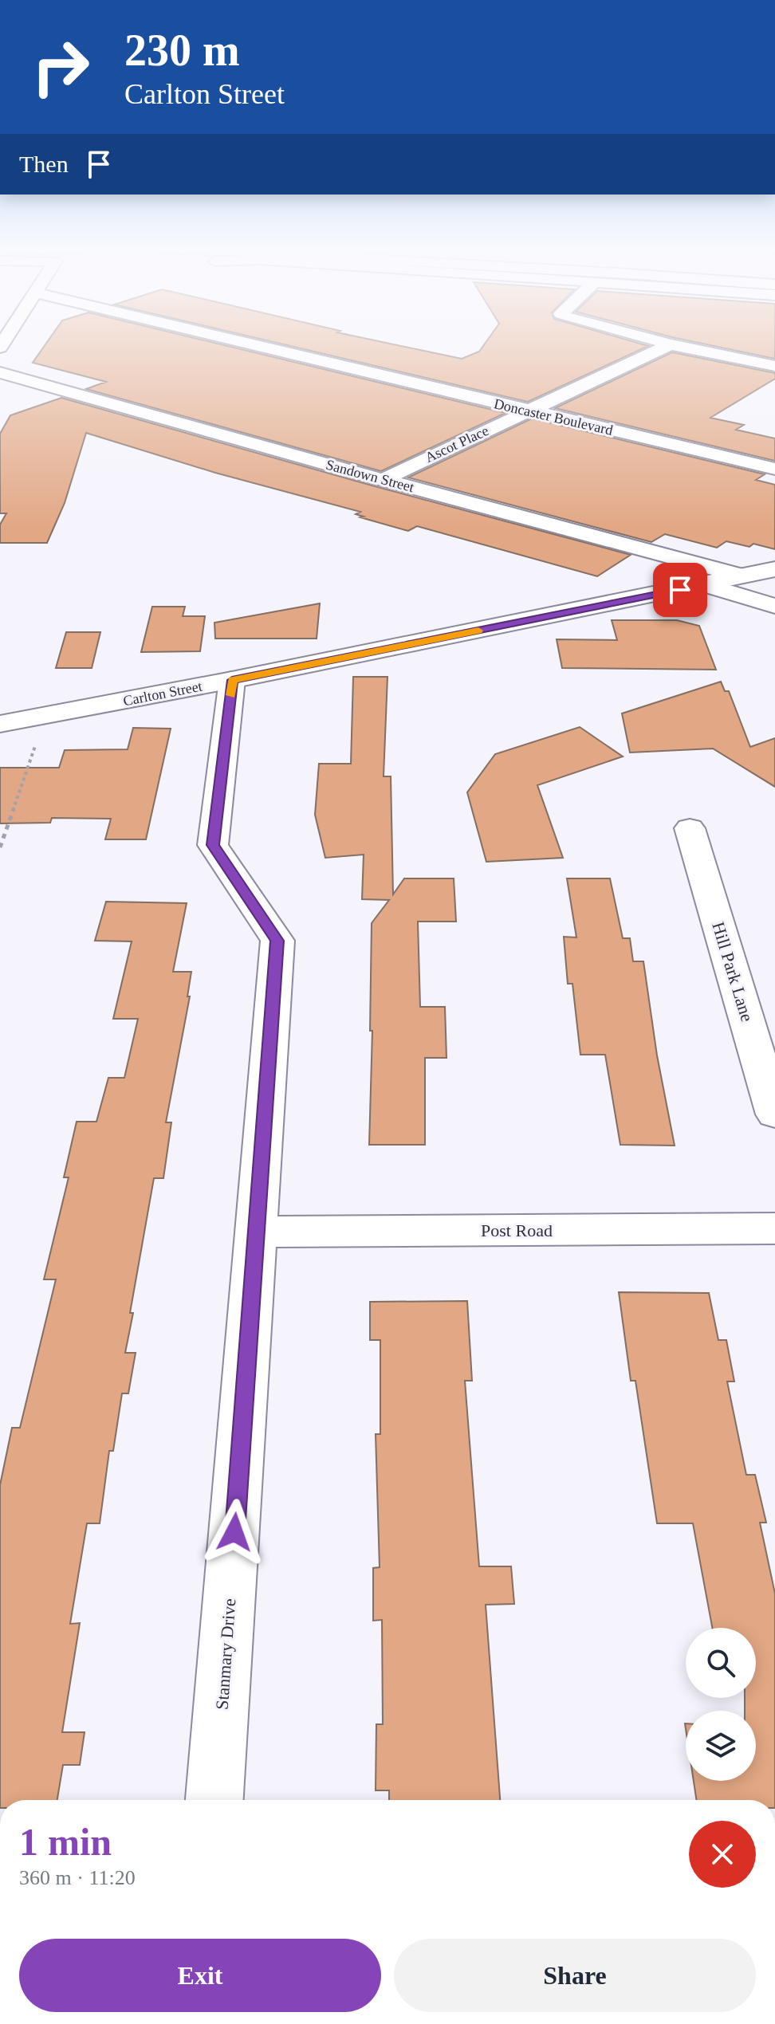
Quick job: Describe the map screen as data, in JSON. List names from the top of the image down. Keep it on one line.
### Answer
{"streets":{"main road":["Doncaster Boulevard","Ascot Place","Sandown Street","Carlton Street","Hill Park Lane","Post Road","Stanmary Drive"]},"crossings":[["Doncaster Boulevard","Ascot Place"],["Ascot Place","Sandown Street"],["Sandown Street","Carlton Street"],["Carlton Street","Stanmary Drive"],["Post Road","Stanmary Drive"]],"page":{"turn":["230 m","Carlton Street"],"then":"Then","heading":["1 min","360 m · 11:20"],"buttons":["Exit","Share"]}}
